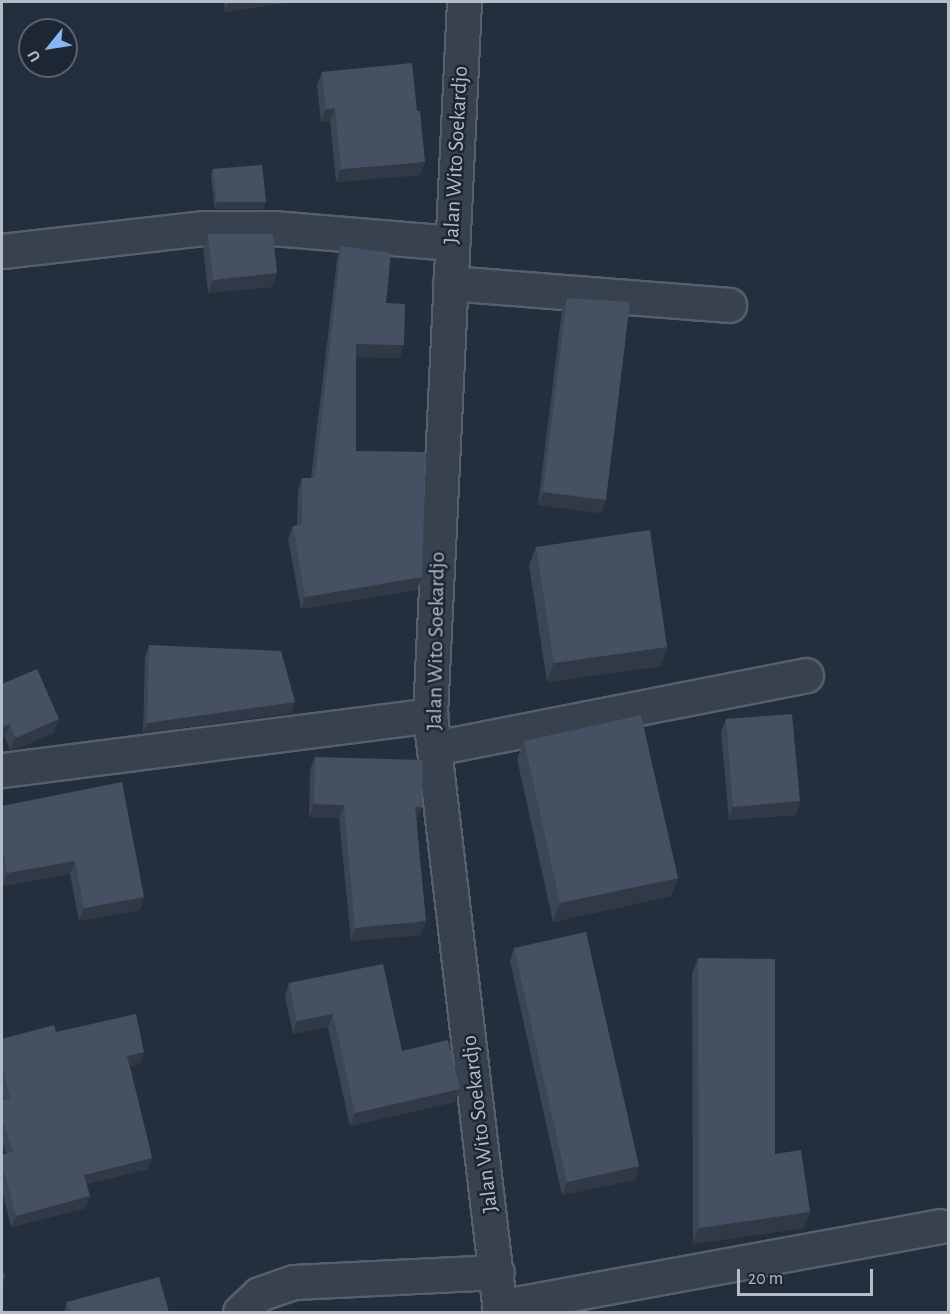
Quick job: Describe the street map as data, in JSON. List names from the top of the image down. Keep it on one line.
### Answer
{"streets":{"street":["Jalan Wito Soekardjo"]},"scale_bar":"20 m","north":"bottom left"}
